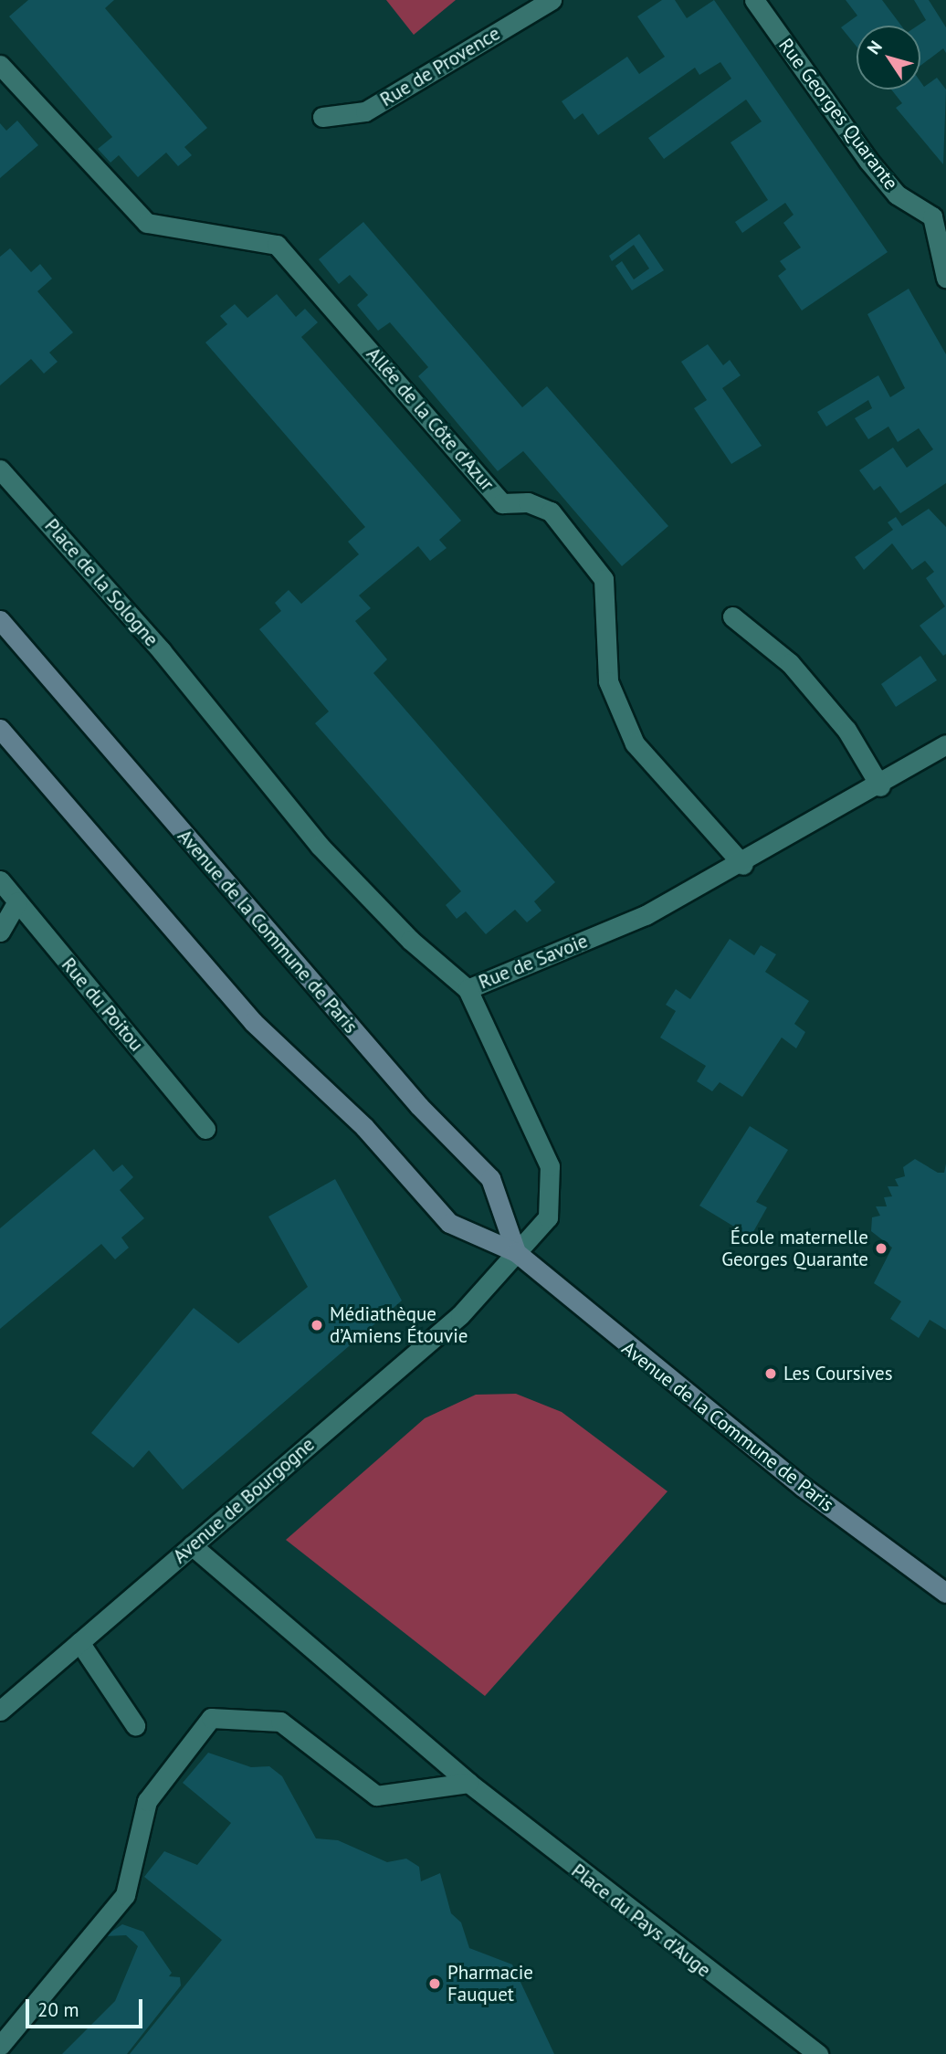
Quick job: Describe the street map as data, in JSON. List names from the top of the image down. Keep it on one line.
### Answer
{"streets":{"street":["Rue de Provence","Rue Georges Quarante","Allée de la Côte d'Azur","Place de la Sologne","Avenue de la Commune de Paris","Rue de Savoie","Rue du Poitou","Avenue de Bourgogne","Place du Pays d'Auge"]},"crossings":[["Allée de la Côte d'Azur","Rue de Savoie"],["Place de la Sologne","Rue de Savoie"],["Avenue de la Commune de Paris","Avenue de Bourgogne"],["Rue de Savoie","Avenue de Bourgogne"],["Avenue de Bourgogne","Place du Pays d'Auge"]],"places":["École maternelle Georges Quarante","Médiathèque d’Amiens Étouvie","Les Coursives","Pharmacie Fauquet"],"scale_bar":"20 m","north":"top left"}
